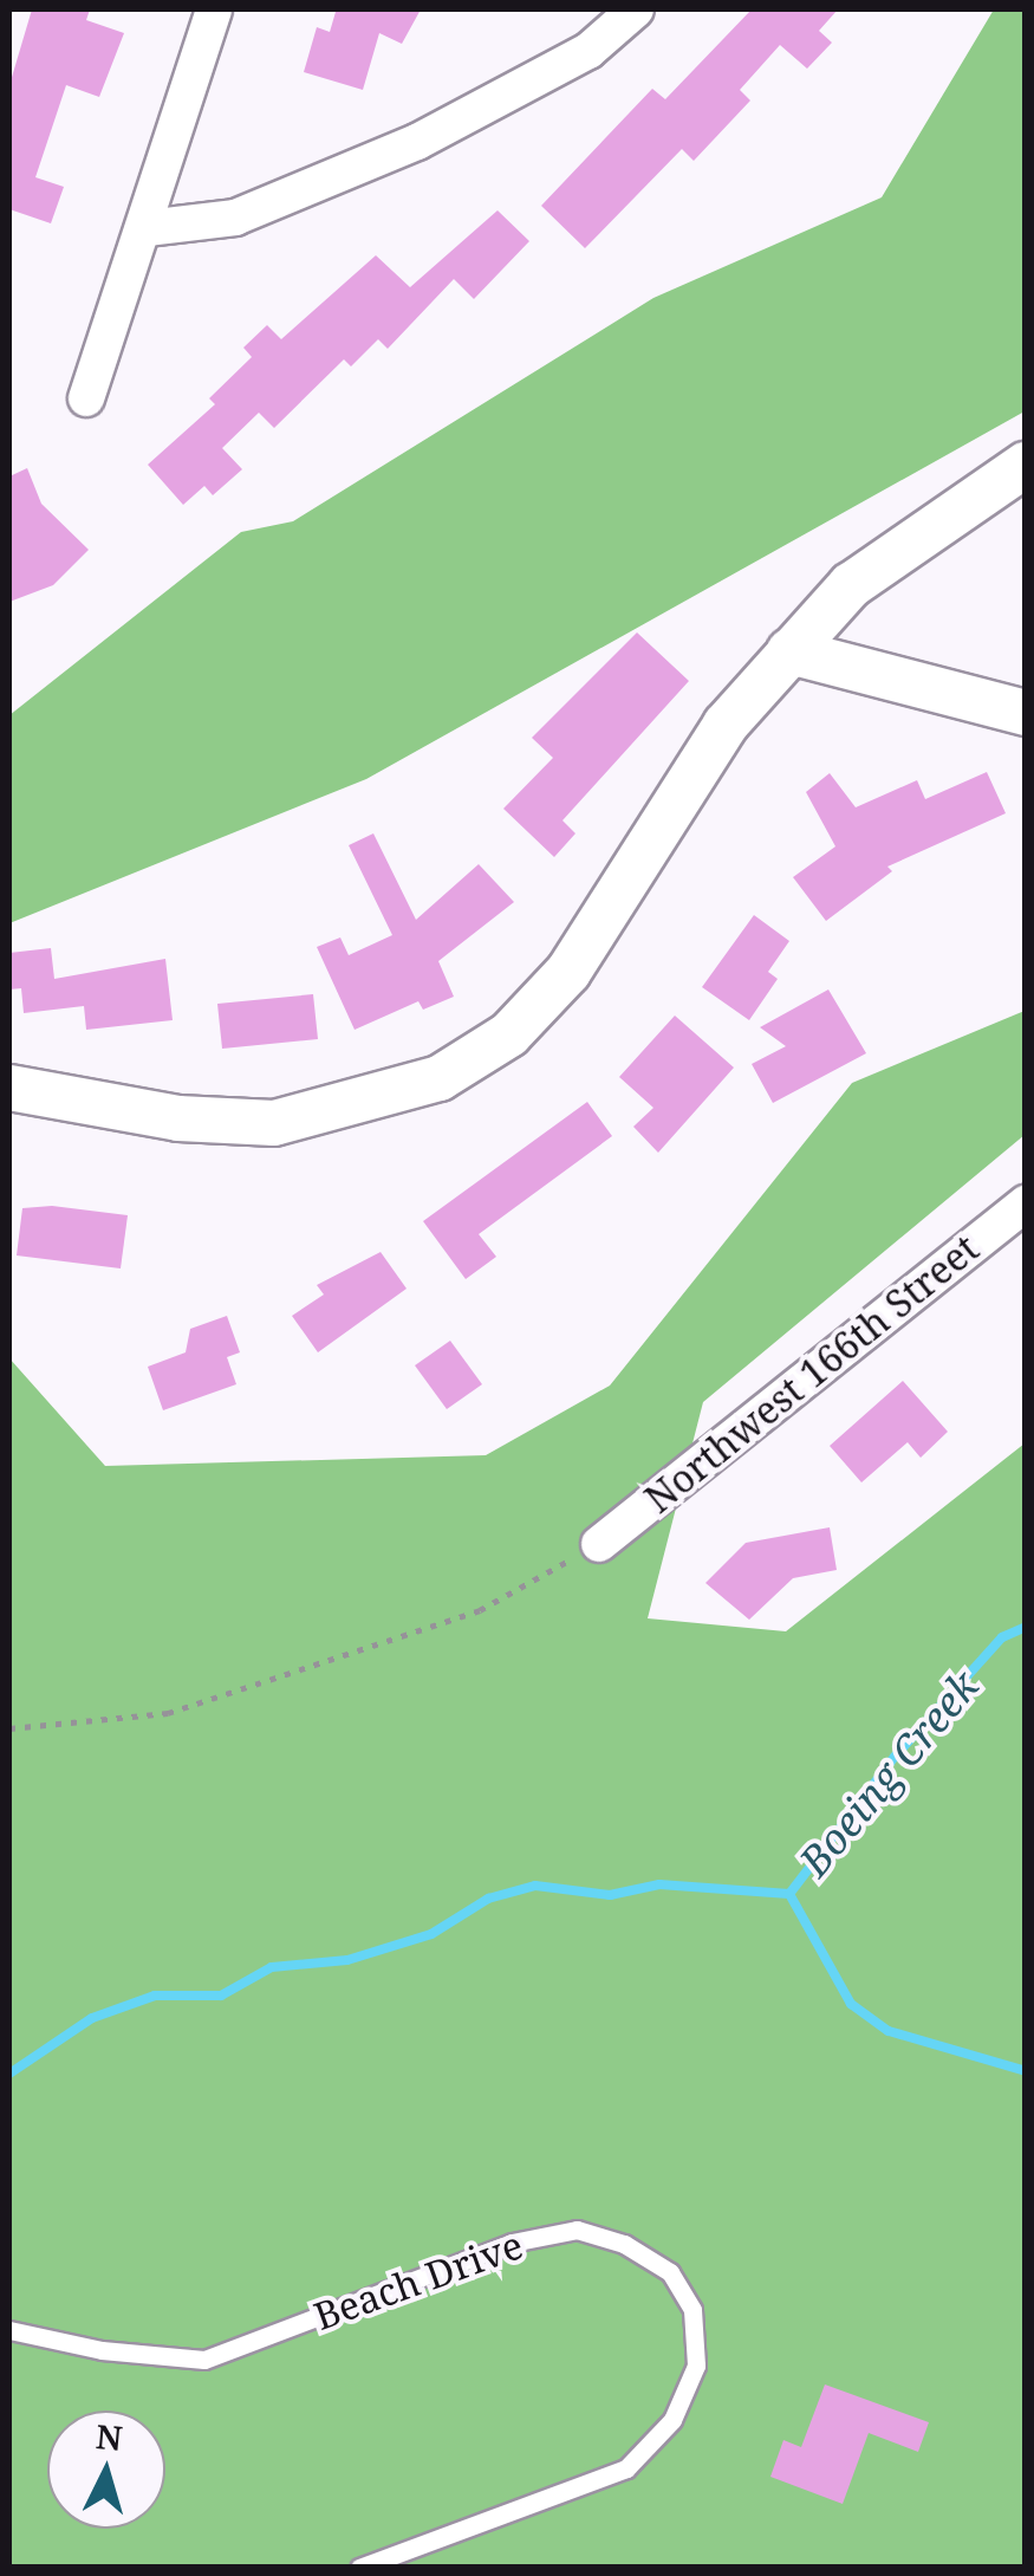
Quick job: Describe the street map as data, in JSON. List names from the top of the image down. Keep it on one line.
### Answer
{"streets":{"street":["Northwest 166th Street"],"lane":["Beach Drive"]},"water":["Boeing Creek"],"north":"top"}
